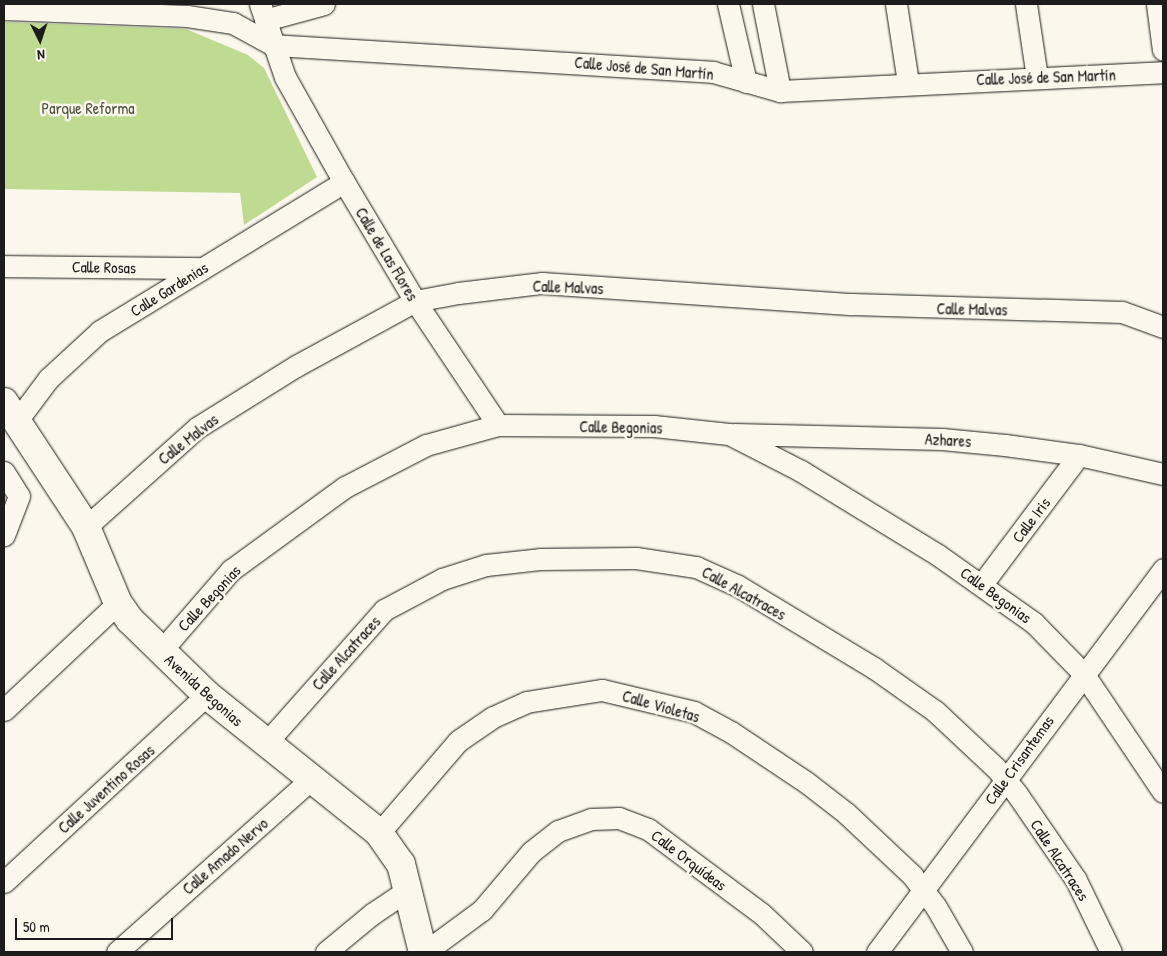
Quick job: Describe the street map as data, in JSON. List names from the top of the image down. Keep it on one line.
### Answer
{"streets":{"street":["Calle José de San Martín","Calle de Las Flores","Calle Rosas","Calle Malvas","Calle Gardenias","Calle Begonias","Azhares","Calle Iris","Calle Alcatraces","Avenida Begonias","Calle Violetas","Calle Crisantemas","Calle Juventino Rosas","Calle Amado Nervo","Calle Orquídeas"]},"crossings":[["Calle José de San Martín","Calle de Las Flores"],["Calle de Las Flores","Calle Malvas"],["Calle de Las Flores","Calle Gardenias"],["Calle de Las Flores","Calle Begonias"],["Calle Rosas","Calle Gardenias"],["Calle Malvas","Avenida Begonias"],["Calle Gardenias","Avenida Begonias"],["Calle Begonias","Azhares"],["Calle Begonias","Calle Iris"],["Calle Begonias","Avenida Begonias"],["Calle Begonias","Calle Crisantemas"],["Azhares","Calle Iris"],["Calle Alcatraces","Avenida Begonias"],["Calle Alcatraces","Calle Crisantemas"],["Avenida Begonias","Calle Violetas"],["Avenida Begonias","Calle Juventino Rosas"],["Avenida Begonias","Calle Amado Nervo"],["Avenida Begonias","Calle Orquídeas"],["Calle Violetas","Calle Crisantemas"]],"parks":["Parque Reforma"],"scale_bar":"50 m","north":"bottom"}
